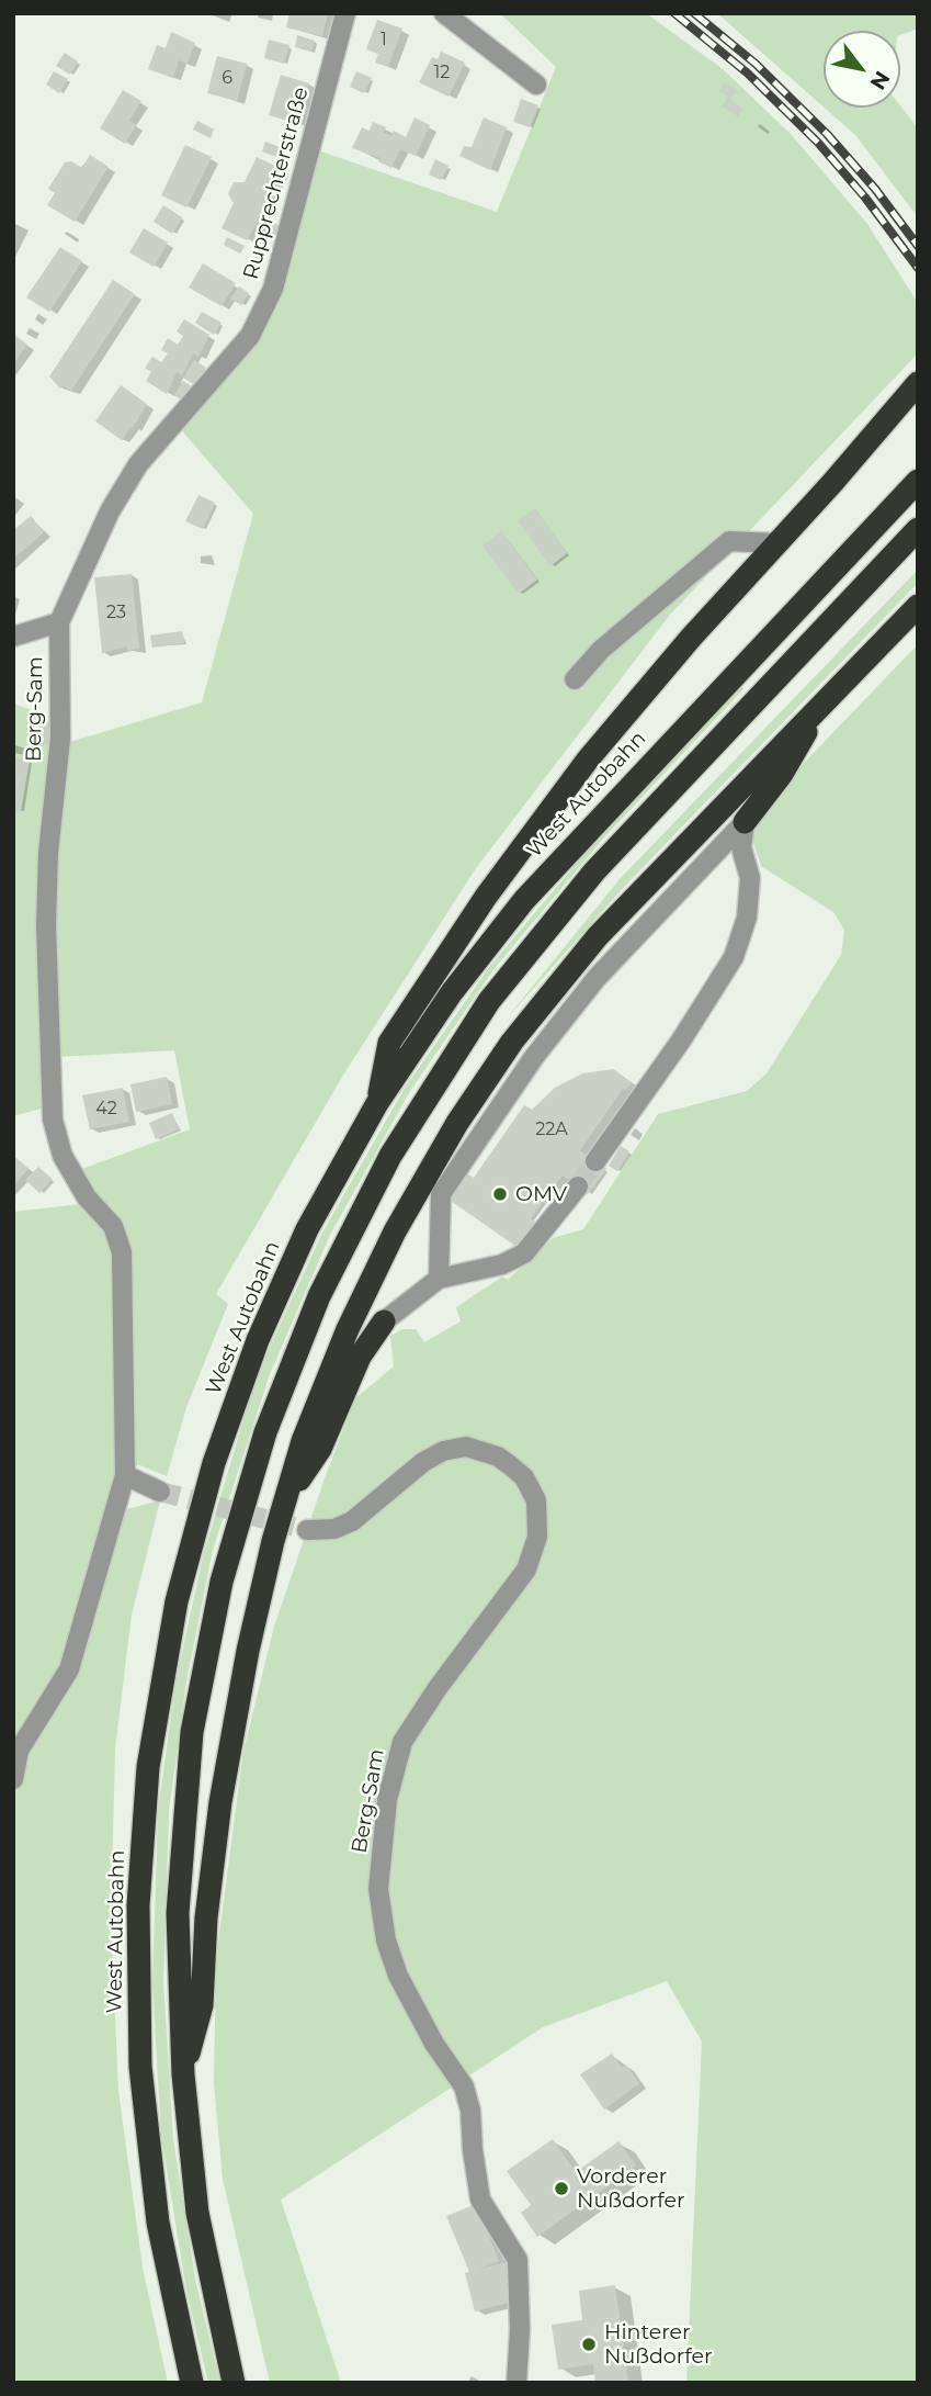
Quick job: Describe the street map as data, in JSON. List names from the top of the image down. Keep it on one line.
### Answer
{"streets":{"highway":["West Autobahn"],"street":["Rupprechterstraße","Berg-Sam"]},"crossings":[["Rupprechterstraße","Berg-Sam"]],"places":["OMV","Vorderer Nußdorfer","Hinterer Nußdorfer"],"house_numbers":["1","12","6","23","42","22A"],"north":"bottom right"}
